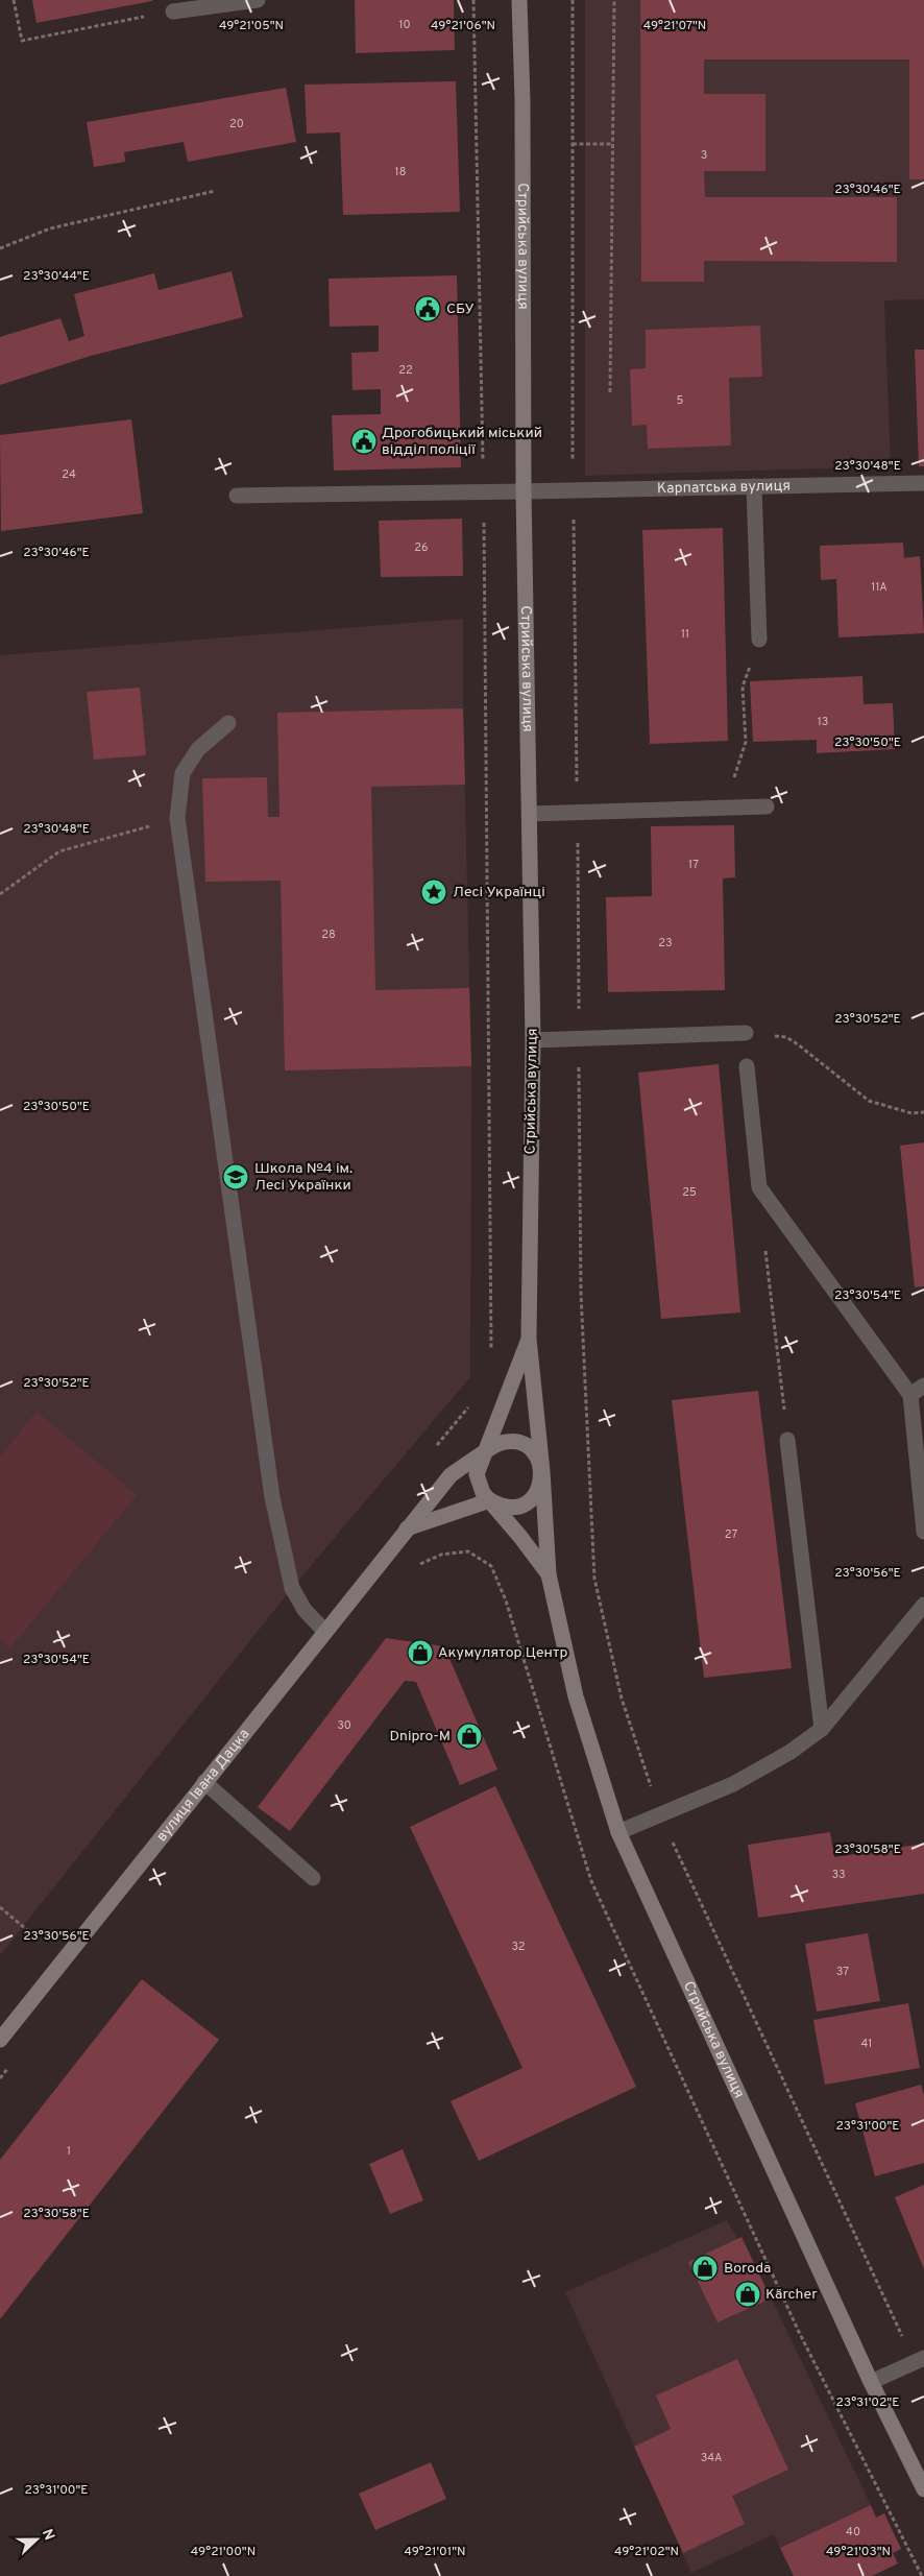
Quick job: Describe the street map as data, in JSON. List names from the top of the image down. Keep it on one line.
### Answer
{"streets":{"main road":["Стрийська вулиця","вулиця Івана Дацка"],"street":["Карпатська вулиця"]},"crossings":[["Стрийська вулиця","Карпатська вулиця"],["Стрийська вулиця","вулиця Івана Дацка"]],"places":{"public building":["СБУ","Дрогобицький міський відділ поліції"],"place":["Лесі Українці"],"school or university":["Школа №4 ім. Лесі Українки"],"shop":["Акумулятор Центр","Dnipro-M","Boroda","Kärcher"]},"house_numbers":["10","20","3","18","22","5","24","26","11А","11","13","17","28","23","25","27","30","33","32","37","41","1","34А","40"],"north":"right","coordinates":["49°21'05\"N","49°21'06\"N","49°21'07\"N","23°30'46\"E","23°30'44\"E","23°30'48\"E","23°30'50\"E","23°30'52\"E","23°30'54\"E","23°30'56\"E","23°30'58\"E","23°31'00\"E","23°31'02\"E","49°21'00\"N","49°21'01\"N","49°21'02\"N","49°21'03\"N"]}
